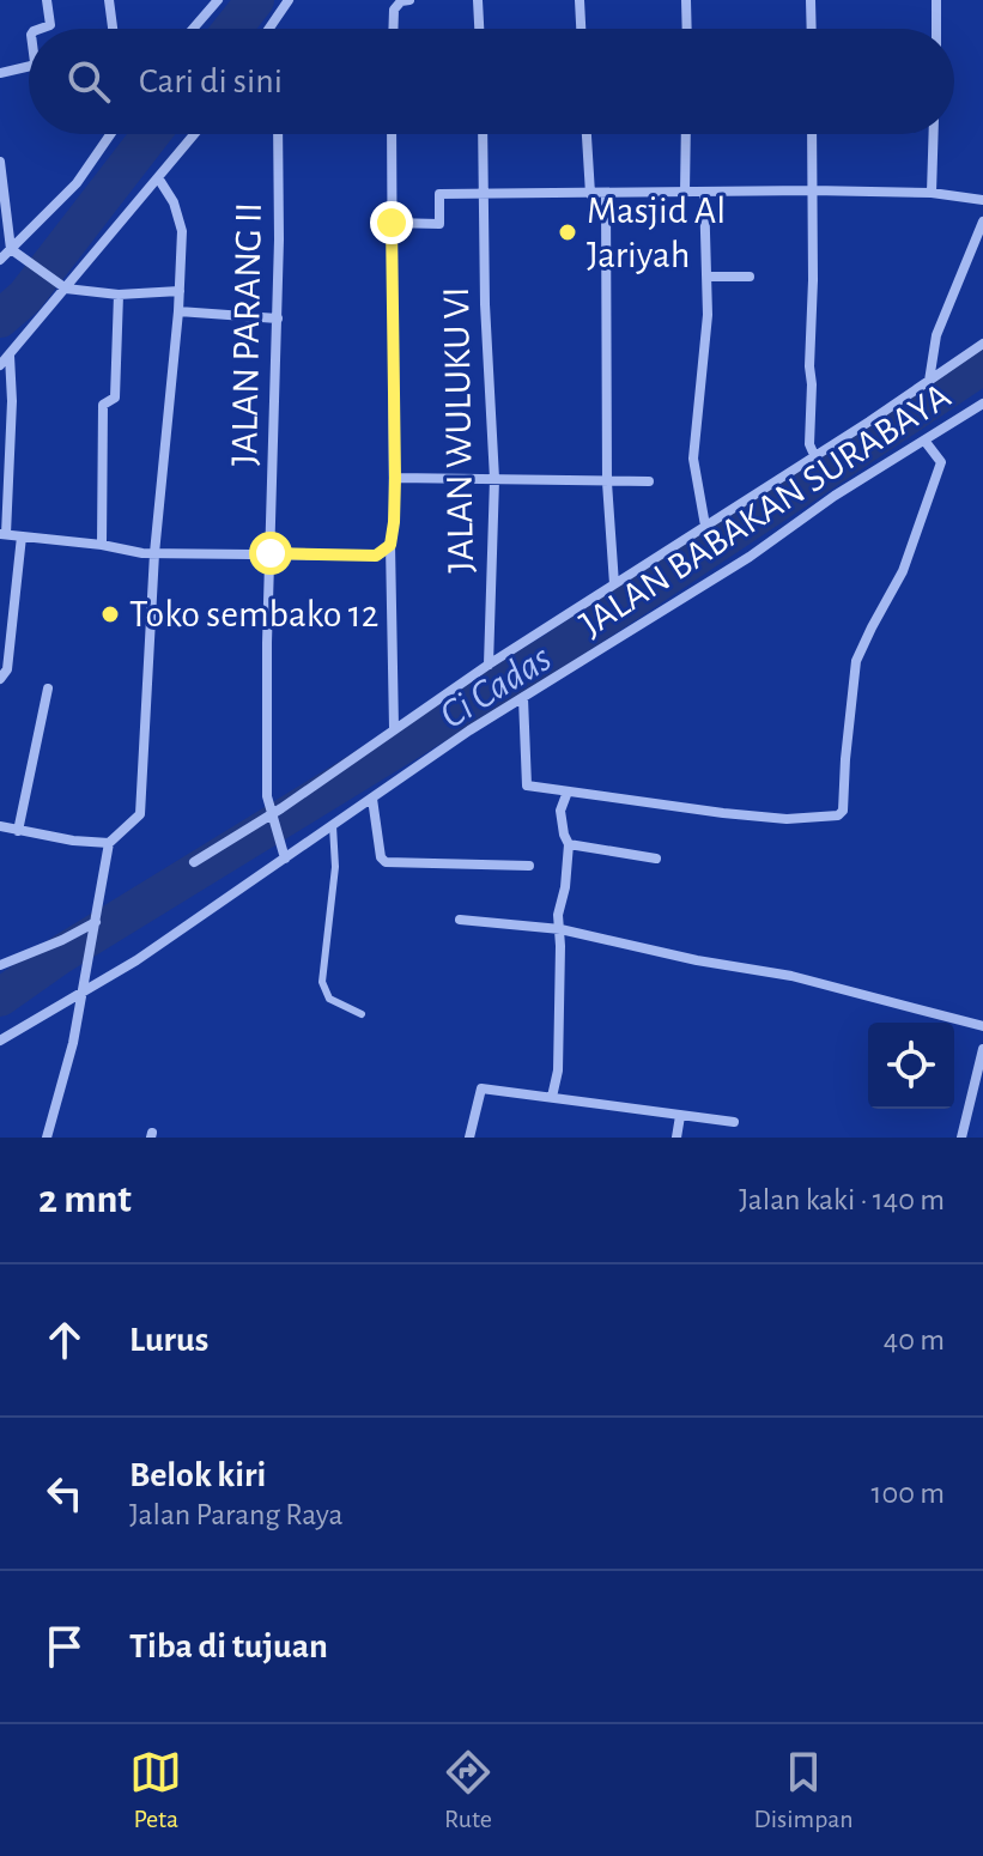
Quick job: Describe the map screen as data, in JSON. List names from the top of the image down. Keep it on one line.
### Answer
{"streets":{"street":["JALAN PARANG II","JALAN WULUKU VI","JALAN BABAKAN SURABAYA"]},"crossings":[["JALAN PARANG II","JALAN BABAKAN SURABAYA"]],"water":["Ci Cadas"],"places":["Masjid Al Jariyah","Toko sembako 12"],"page":{"search":"Cari di sini","heading":["2 mnt","Jalan kaki · 140 m"],"list":[["Lurus","40 m"],["Belok kiri","Jalan Parang Raya","100 m"],"Tiba di tujuan"],"nav":["Peta","Rute","Disimpan"]}}
